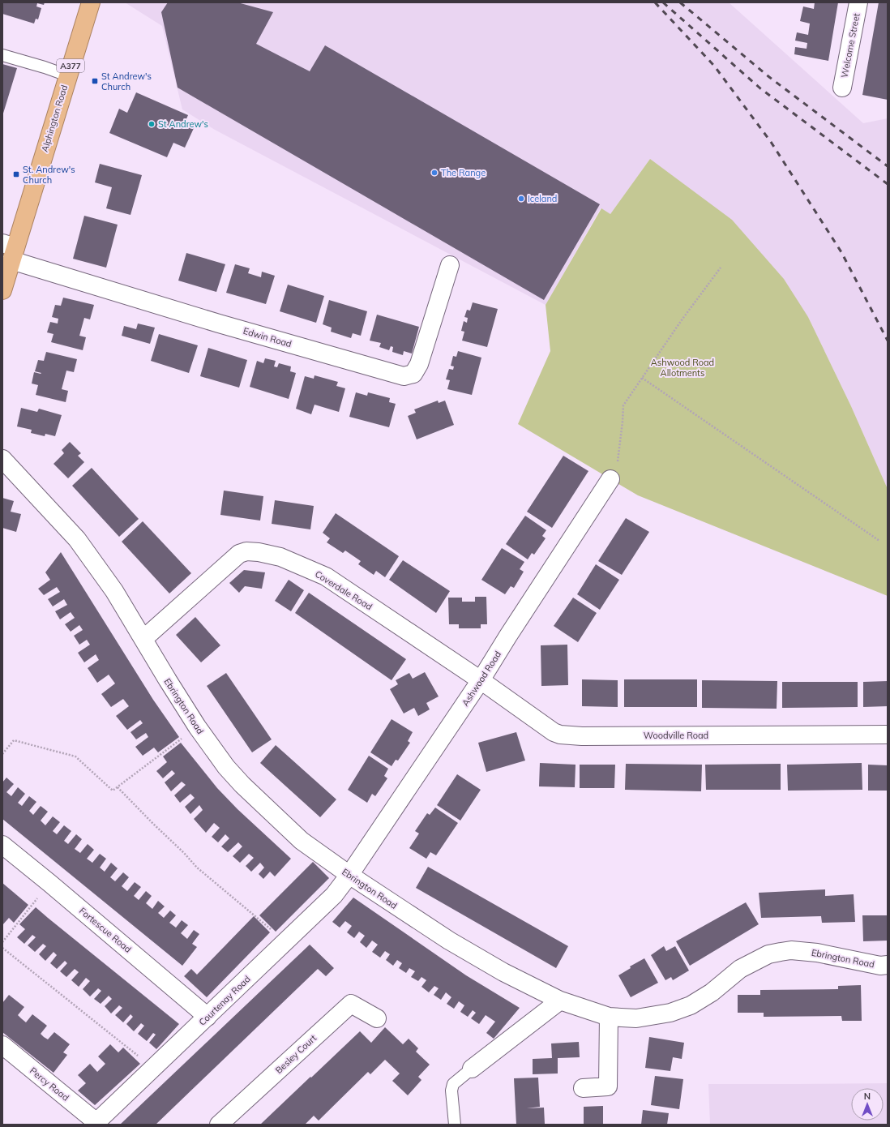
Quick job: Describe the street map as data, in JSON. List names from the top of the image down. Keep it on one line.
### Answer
{"streets":{"highway":["A377","Alphington Road"],"street":["Welcome Street","Edwin Road","Coverdale Road","Ashwood Road","Ebrington Road","Woodville Road","Fortescue Road","Courtenay Road","Besley Court","Percy Road"]},"crossings":[["Alphington Road","Edwin Road"],["Coverdale Road","Ashwood Road"],["Coverdale Road","Ebrington Road"],["Coverdale Road","Woodville Road"],["Ashwood Road","Ebrington Road"],["Ashwood Road","Woodville Road"],["Ashwood Road","Courtenay Road"],["Ebrington Road","Courtenay Road"],["Fortescue Road","Courtenay Road"],["Courtenay Road","Percy Road"]],"parks":["Ashwood Road Allotments"],"places":{"transit":["St Andrew's Church","St. Andrew's Church"],"other":["St Andrew's","The Range","Iceland"]},"north":"top"}
